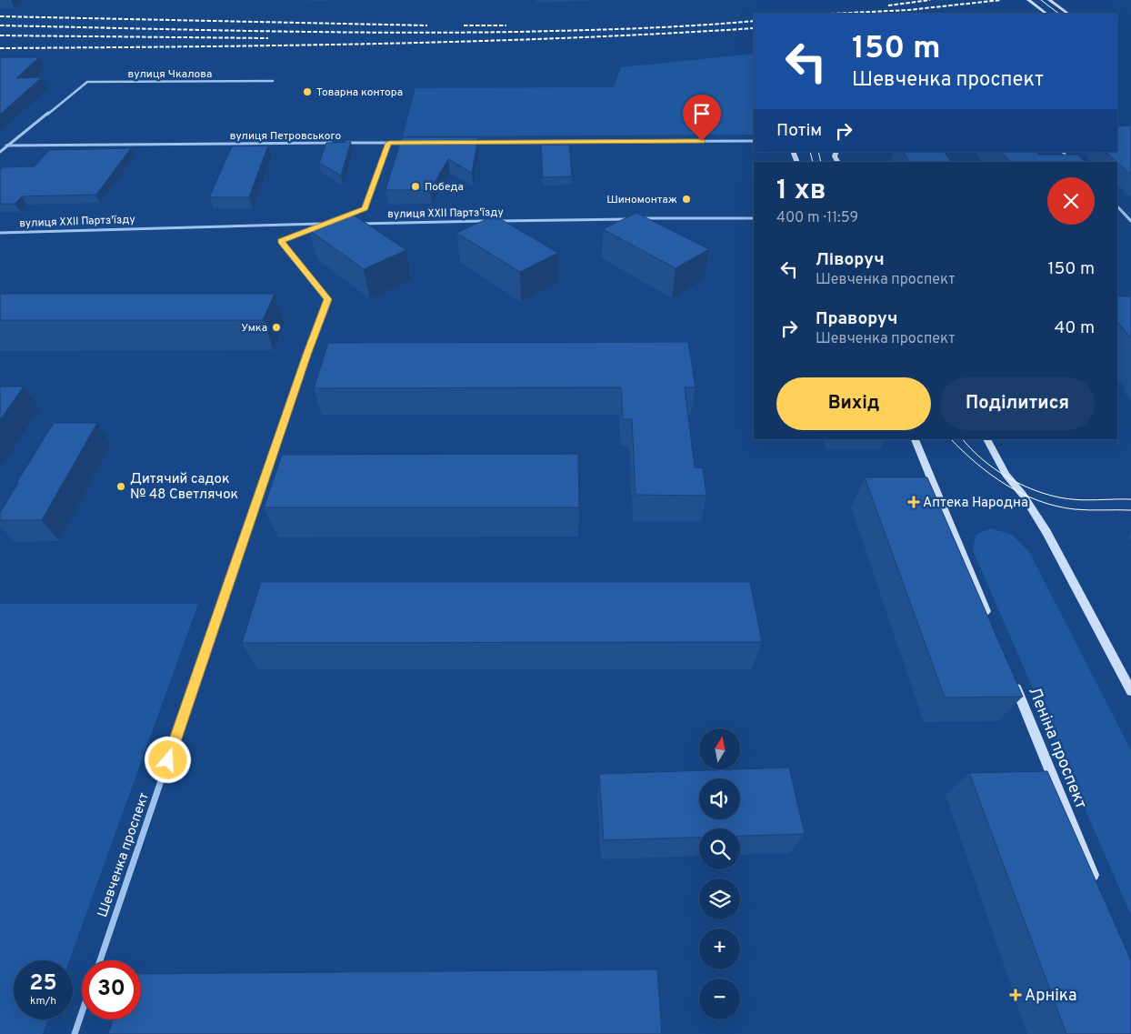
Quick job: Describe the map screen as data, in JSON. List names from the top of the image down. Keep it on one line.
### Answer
{"streets":{"street":["вулиця Чкалова","вулиця Петровського","вулиця XXII Партз'їзду","Леніна проспект","Шевченка проспект"]},"crossings":[["вулиця Чкалова","вулиця Петровського"],["вулиця Петровського","Шевченка проспект"],["вулиця XXII Партз'їзду","Шевченка проспект"]],"places":{"other":["Товарна контора","Победа","Шиномонтаж","Умка","Дитячий садок № 48 Светлячок"],"health":["Аптека Народна","Арніка"]},"north":"top","page":{"turn":["150 m","Шевченка проспект"],"then":"Потім","heading":["1 хв","400 m · 11:59"],"list":[{"name":"Ліворуч","note":"Шевченка проспект","value":"150 m"},{"name":"Праворуч","note":"Шевченка проспект","value":"40 m"}],"buttons":["Вихід","Поділитися"],"map_buttons":["+","−"],"speed":"25 km/h","limit":"30"}}
